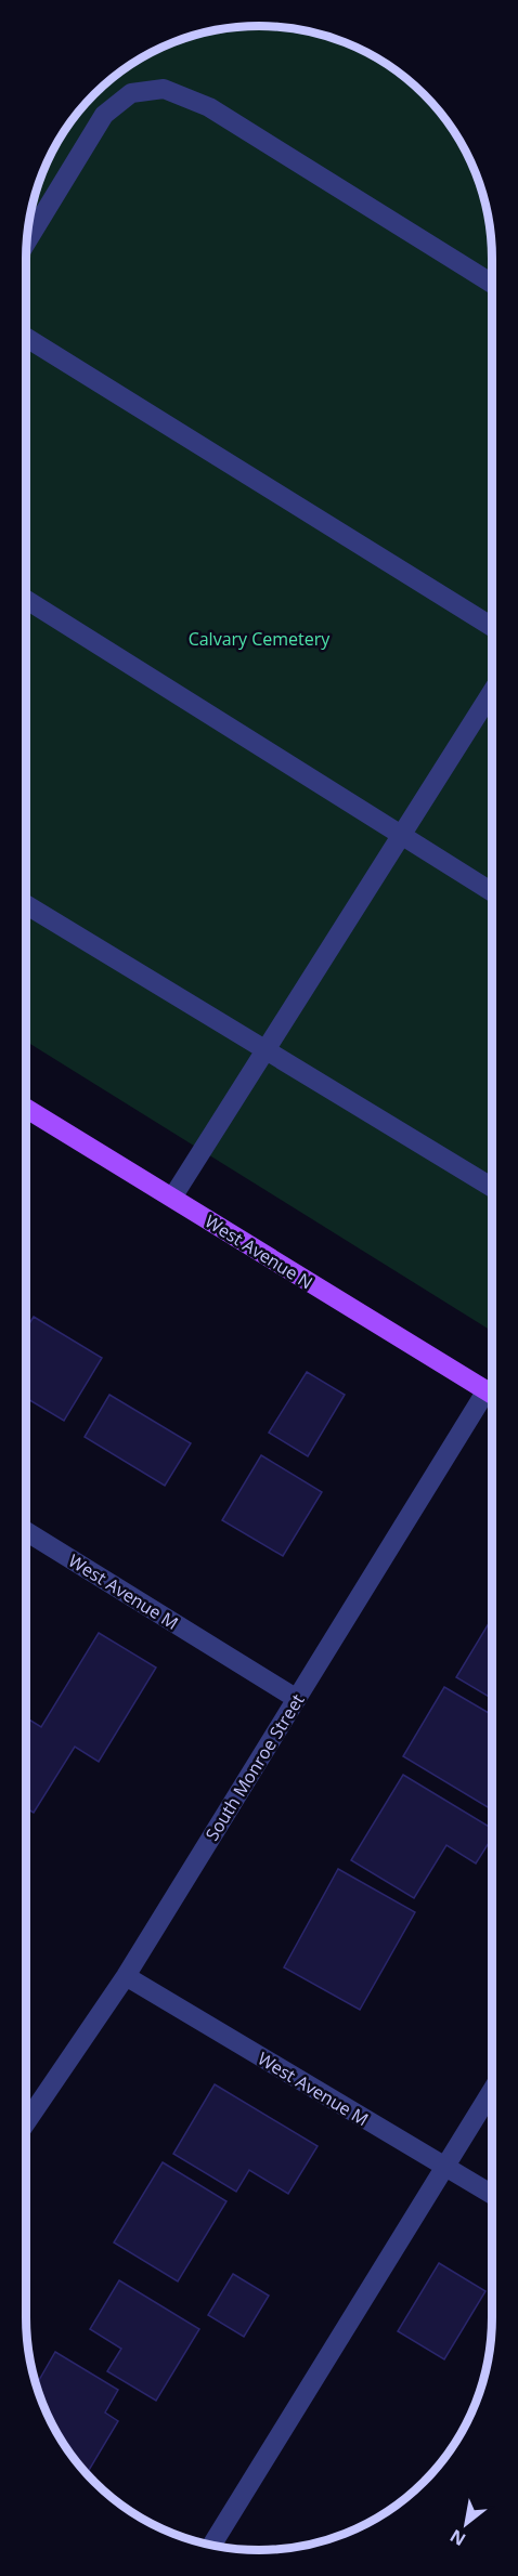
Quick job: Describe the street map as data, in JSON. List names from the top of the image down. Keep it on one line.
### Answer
{"streets":{"main road":["West Avenue N"],"street":["West Avenue M","South Monroe Street"]},"crossings":[["West Avenue M","South Monroe Street"]],"parks":["Calvary Cemetery"],"north":"bottom left"}
